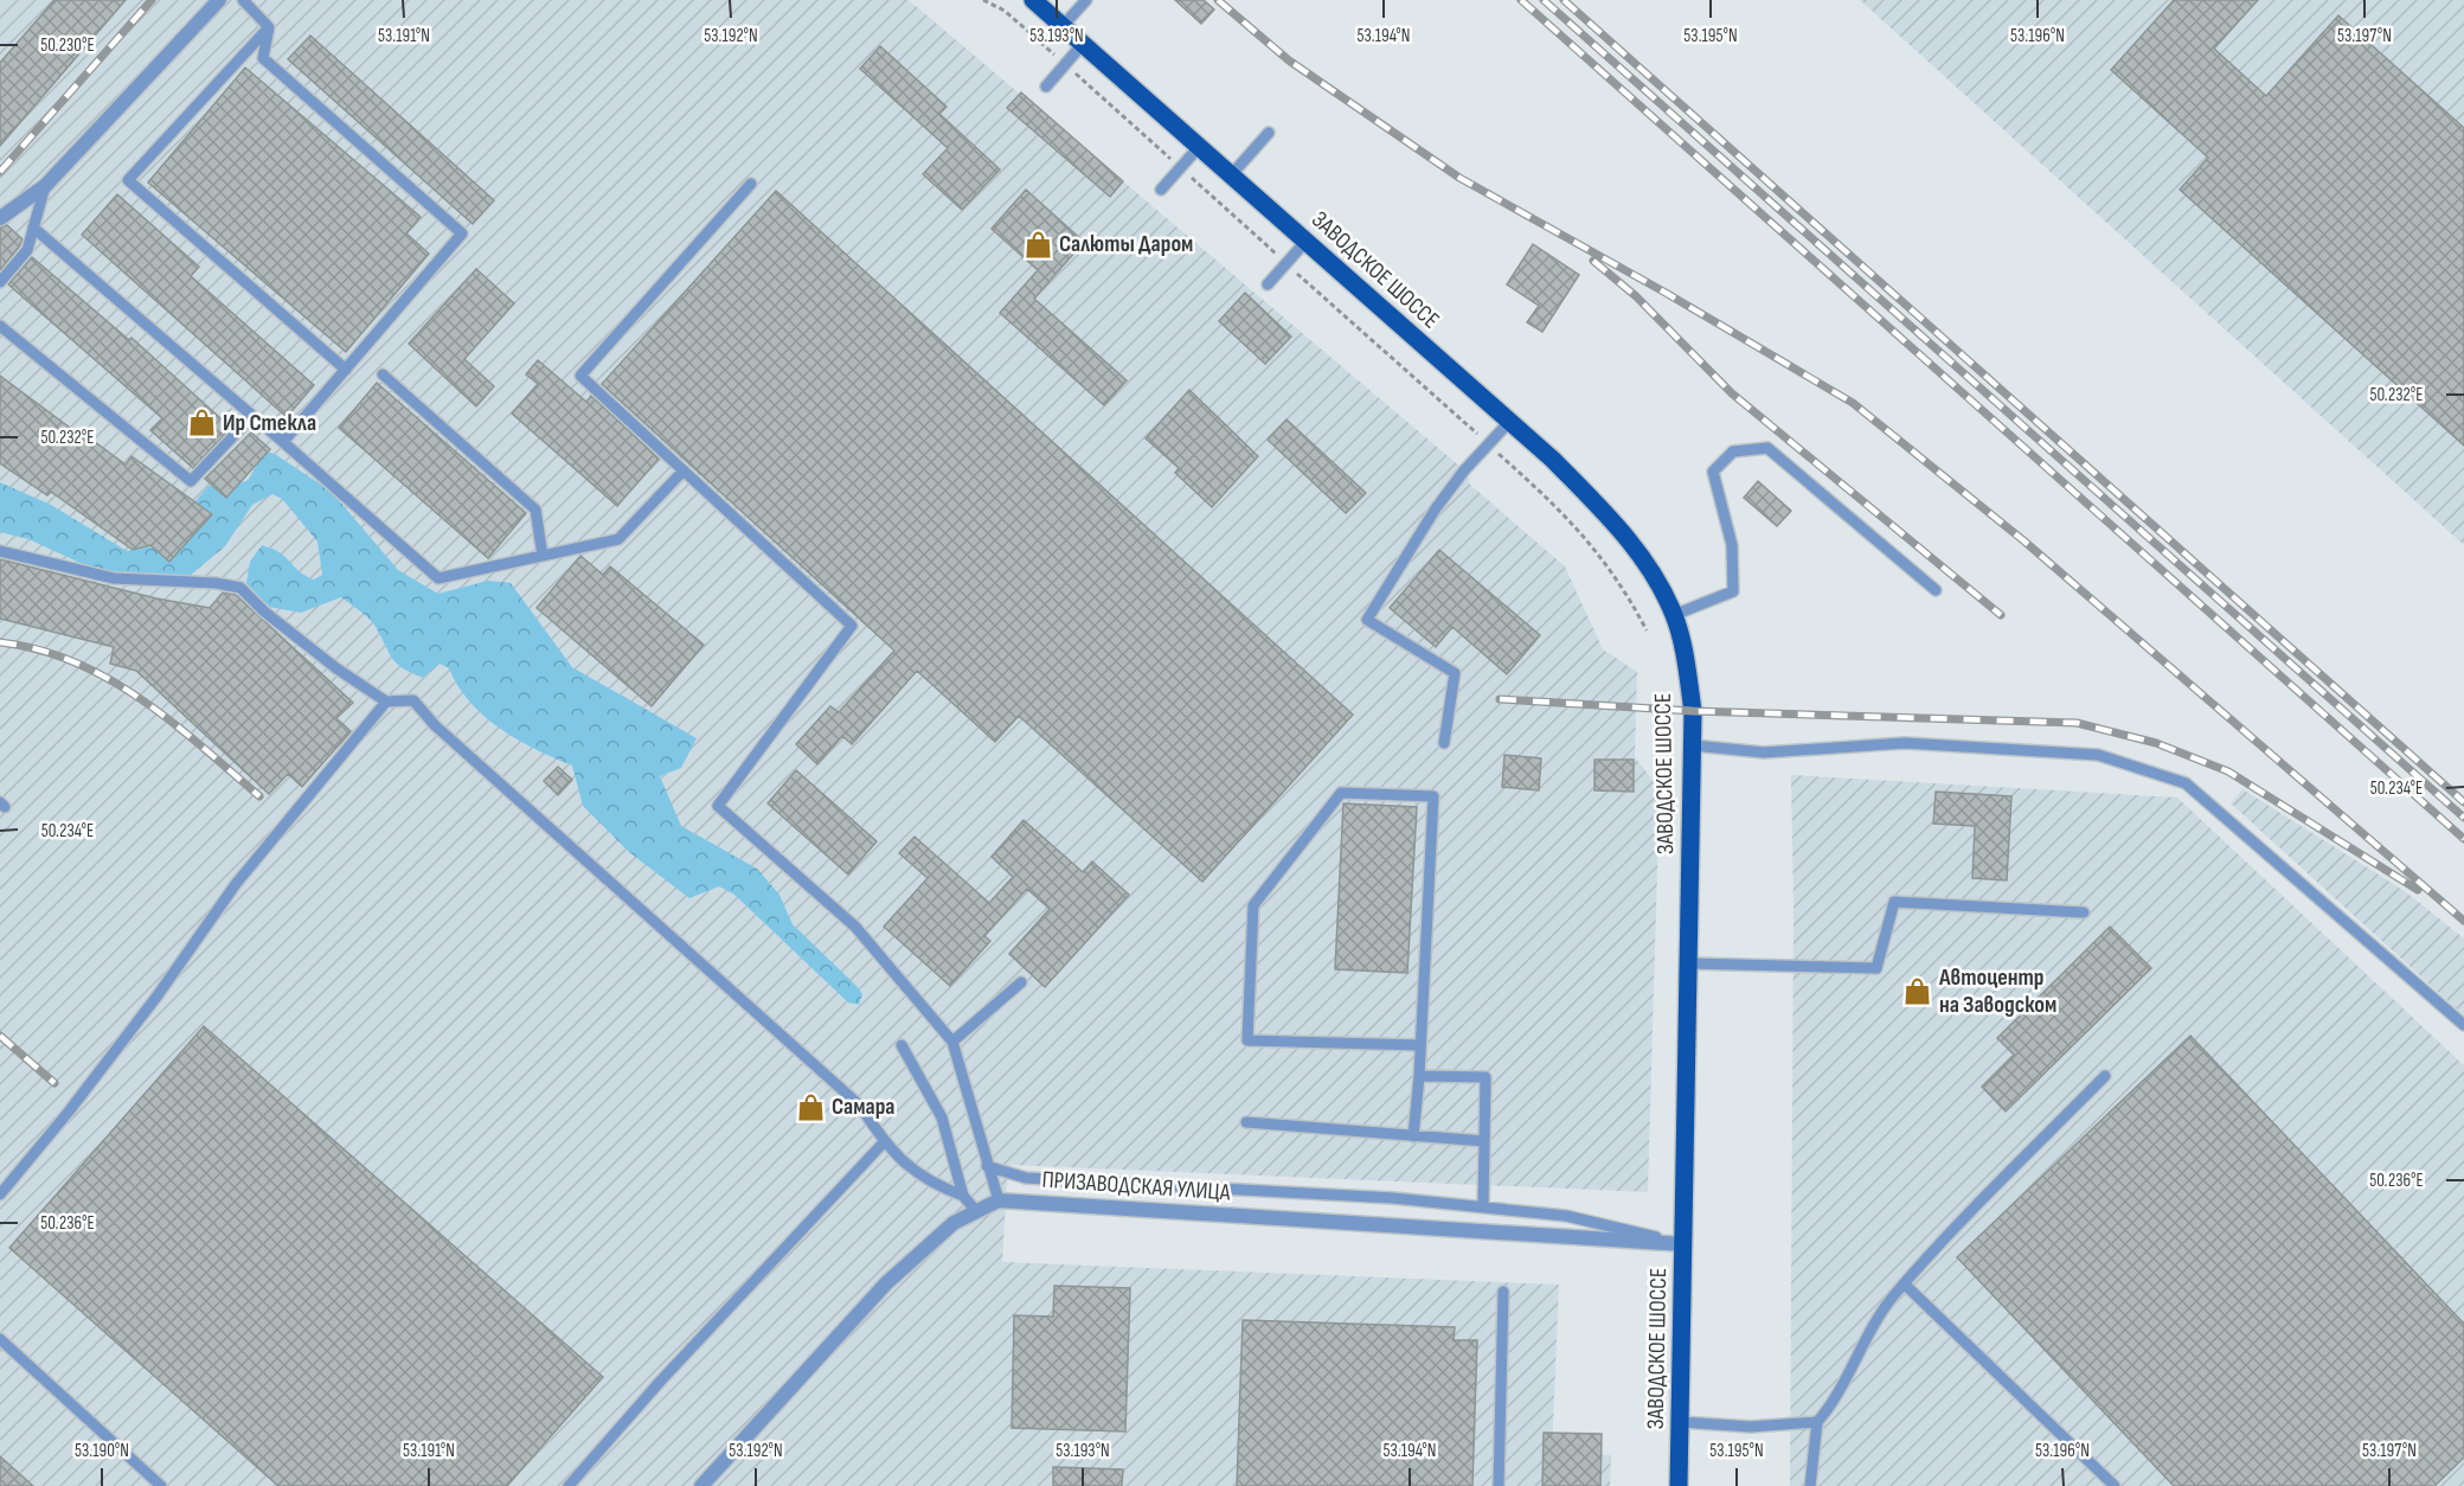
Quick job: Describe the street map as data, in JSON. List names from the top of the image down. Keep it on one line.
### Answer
{"streets":{"main road":["ЗАВОДСКОЕ ШОССЕ"],"street":["ПРИЗАВОДСКАЯ УЛИЦА"]},"crossings":[["ЗАВОДСКОЕ ШОССЕ","ПРИЗАВОДСКАЯ УЛИЦА"]],"places":{"shop":["Салюты Даром","Ир Стекла","Автоцентр на Заводском","Самара"]},"coordinates":["53.191°N","53.192°N","53.193°N","53.194°N","53.195°N","53.196°N","53.197°N","50.230°E","50.232°E","50.234°E","50.236°E","53.190°N"]}
